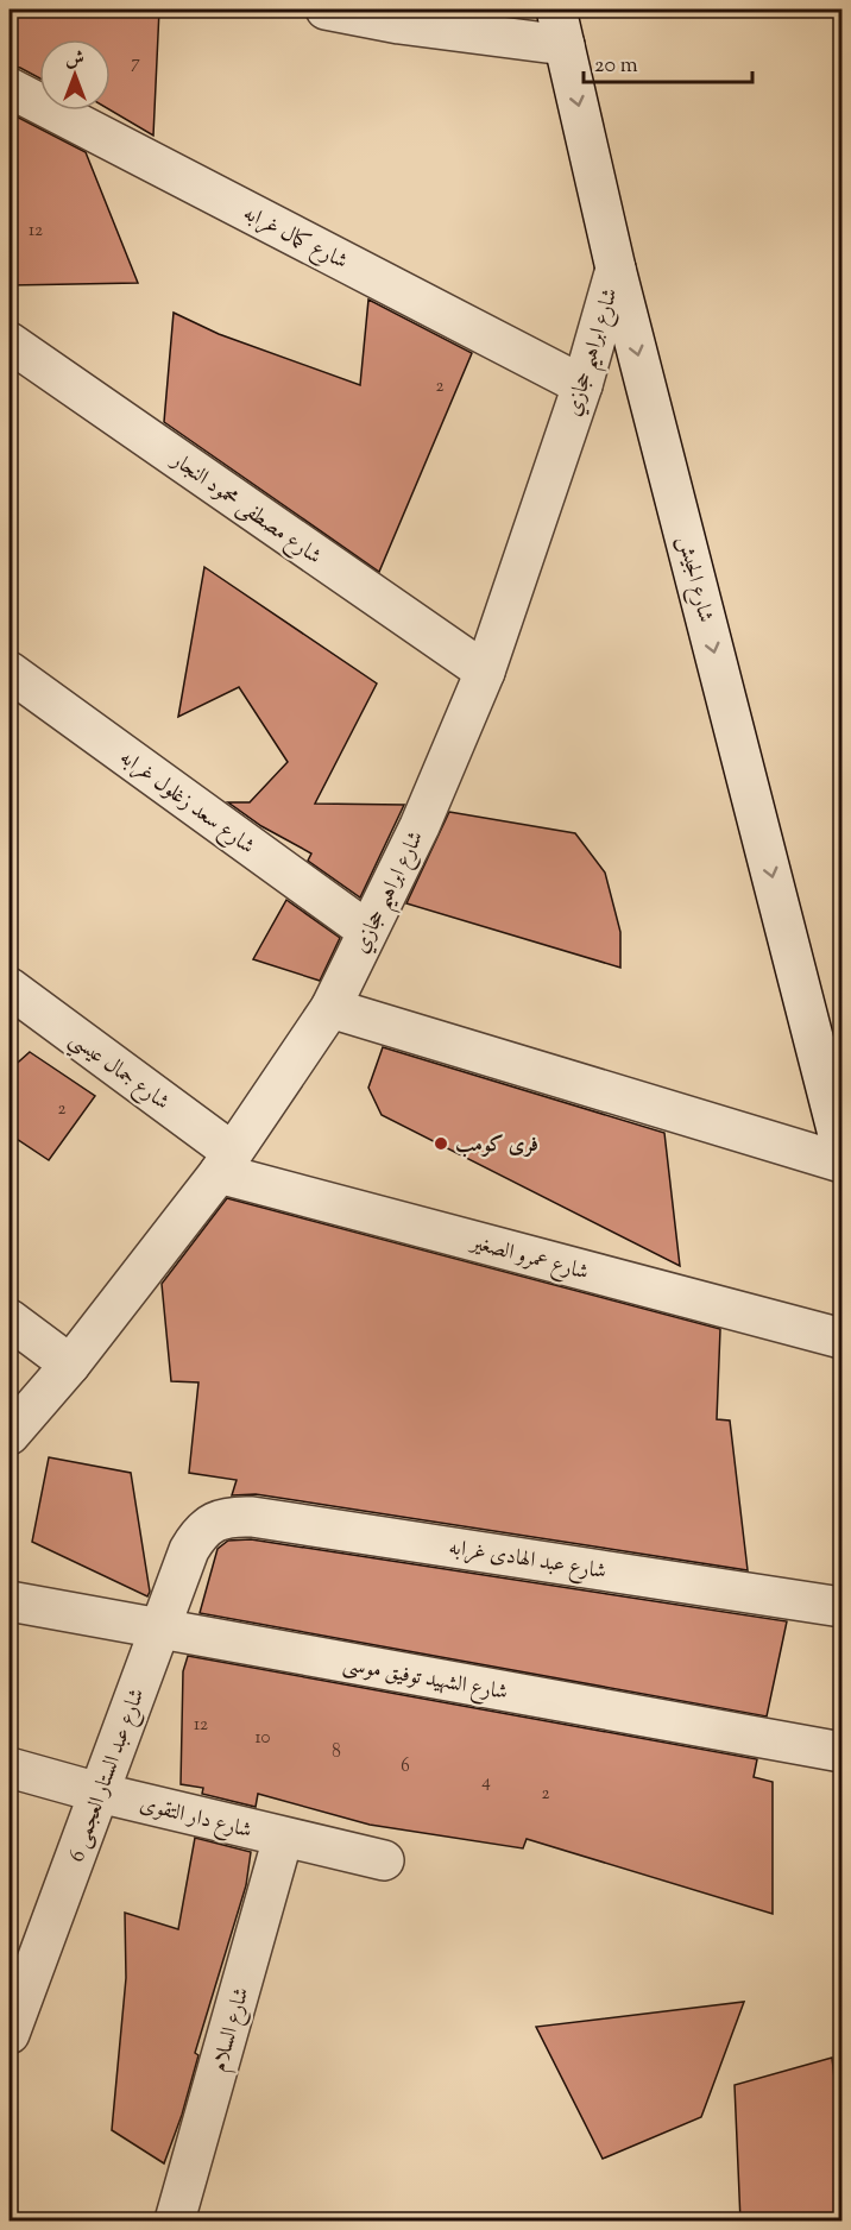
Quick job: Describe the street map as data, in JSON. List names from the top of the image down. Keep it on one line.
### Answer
{"streets":{"street":["شارع كمال غرابه","شارع ابراهيم حجازي","شارع مصطفى محمود النجار","شارع الجيش","شارع سعد زغلول غرابه","شارع جمال عيسي","شارع عمرو الصغير","شارع عبد الهادى غرابه","شارع الشهيد توفيق موسى","شارع عبد الستار العجمى 6","شارع دار التقوى","شارع السلام"]},"crossings":[["شارع كمال غرابه","شارع ابراهيم حجازي"],["شارع ابراهيم حجازي","شارع مصطفى محمود النجار"],["شارع ابراهيم حجازي","شارع الجيش"],["شارع ابراهيم حجازي","شارع سعد زغلول غرابه"],["شارع ابراهيم حجازي","شارع جمال عيسي"],["شارع ابراهيم حجازي","شارع عمرو الصغير"],["شارع جمال عيسي","شارع عمرو الصغير"],["شارع عبد الهادى غرابه","شارع عبد الستار العجمى 6"],["شارع الشهيد توفيق موسى","شارع عبد الستار العجمى 6"],["شارع عبد الستار العجمى 6","شارع دار التقوى"],["شارع دار التقوى","شارع السلام"]],"one_way":["شارع الجيش"],"places":["فرى كومب"],"house_numbers":["7","12","2","2","12","10","8","6","4","2"],"scale_bar":"20 m","north":"top"}
